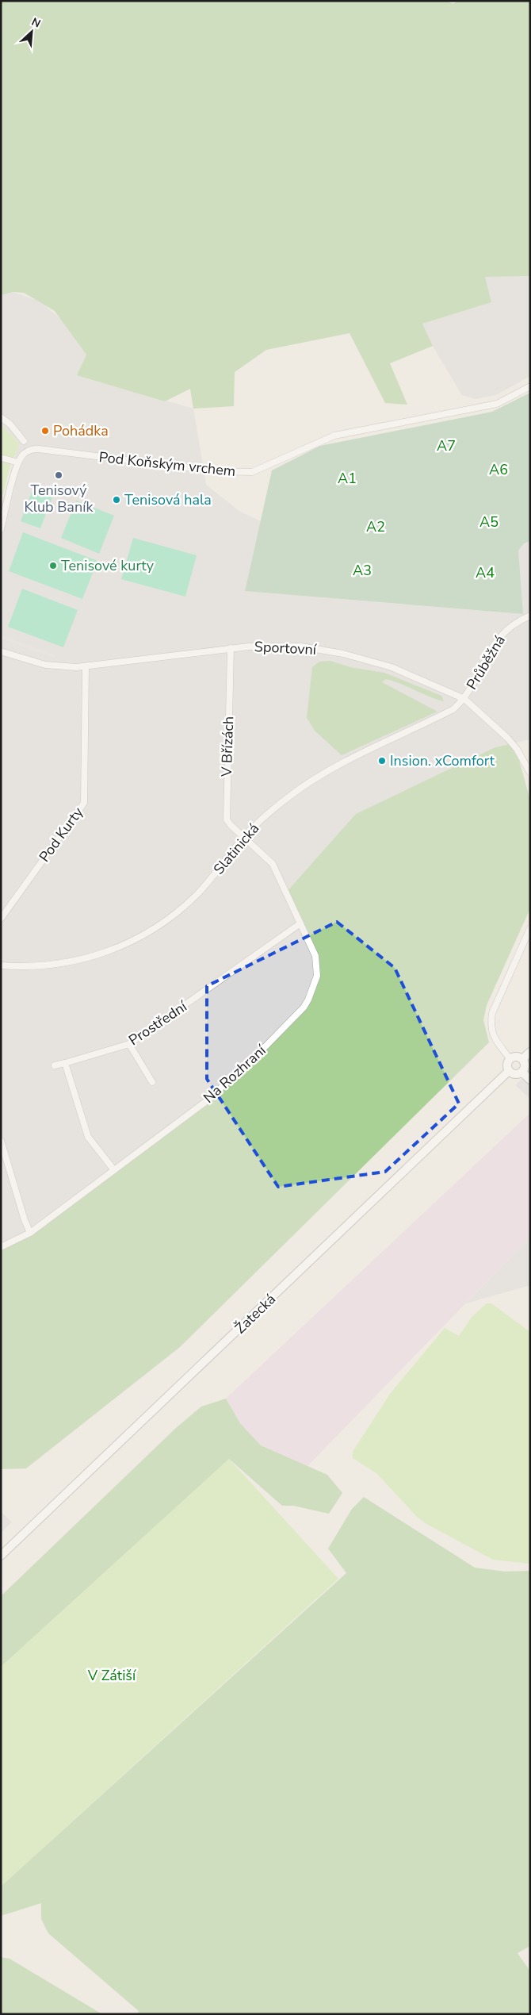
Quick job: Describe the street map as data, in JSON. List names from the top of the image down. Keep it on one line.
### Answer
{"streets":{"street":["Pod Koňským vrchem","Sportovní","Průběžná","V Břízách","Pod Kurty","Slatinická","Prostřední","Na Rozhraní","Žatecká"]},"crossings":[["Sportovní","Průběžná"],["Sportovní","V Břízách"],["Sportovní","Pod Kurty"],["Sportovní","Slatinická"],["Průběžná","Slatinická"],["V Břízách","Slatinická"],["V Břízách","Na Rozhraní"],["Slatinická","Na Rozhraní"],["Prostřední","Na Rozhraní"]],"parks":["A7","A6","A1","A5","A2","A3","A4","V Zátiší"],"places":["Pohádka","Tenisový Klub Baník","Tenisová hala","Tenisové kurty","Insion. xComfort"],"north":"top right"}
